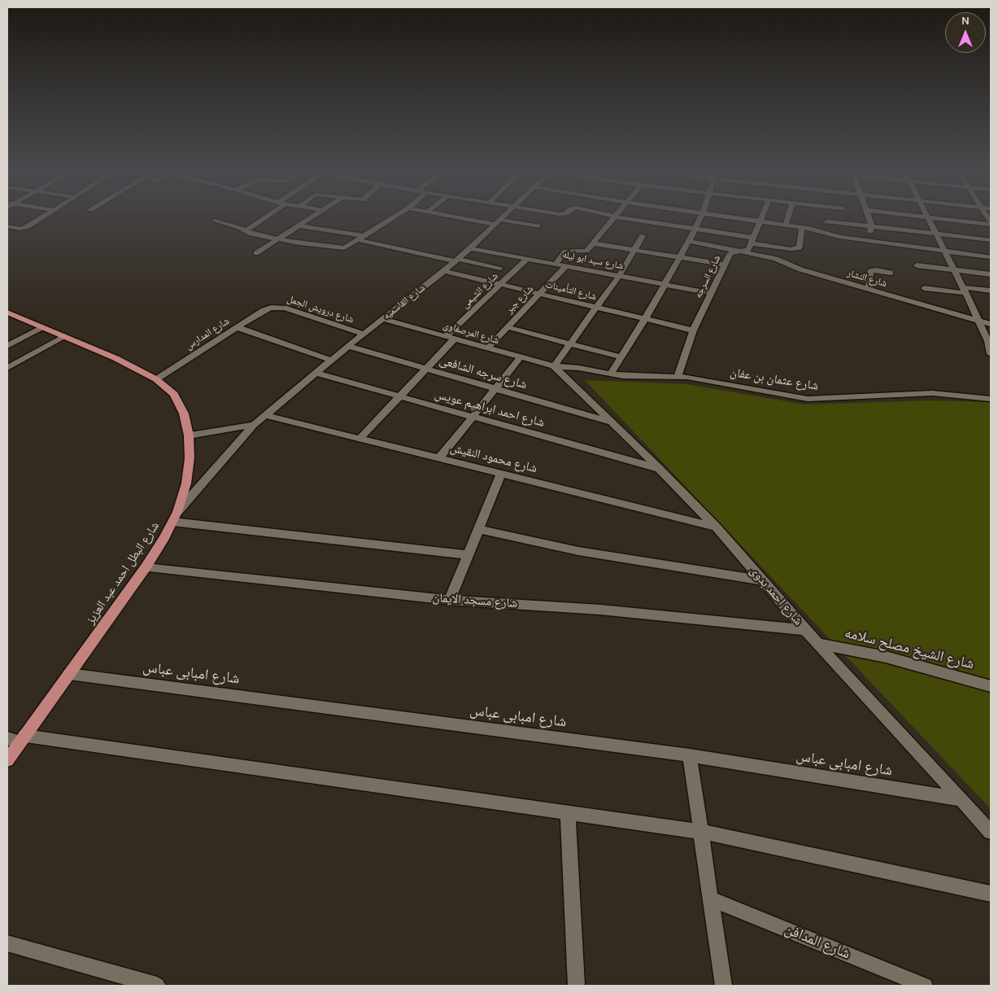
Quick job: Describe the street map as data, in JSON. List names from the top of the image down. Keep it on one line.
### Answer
{"streets":{"main road":["شارع البطل احمد عبد العزيز"],"street":["شارع سيد ابو ليله","شارع السرجه","شارع النشار","شارع الشيمى","شارع التأمينات","شارع جبر","شارع القاسميه","شارع درويش الجمل","شارع المرصفاوى","شارع المدارس","شارع سرجه الشافعى","شارع عثمان بن عفان","شارع احمد ابراهيم عويس","شارع محمود النقيش","شارع احمد بدوى","شارع مسجد الايمان","شارع الشيخ مصلح سلامه","شارع امبابى عباس","شارع المدافن"]},"crossings":[["شارع سيد ابو ليله","شارع السرجه"],["شارع سيد ابو ليله","شارع الشيمى"],["شارع سيد ابو ليله","شارع جبر"],["شارع سيد ابو ليله","شارع القاسميه"],["شارع السرجه","شارع النشار"],["شارع السرجه","شارع التأمينات"],["شارع السرجه","شارع عثمان بن عفان"],["شارع الشيمى","شارع التأمينات"],["شارع الشيمى","شارع المرصفاوى"],["شارع الشيمى","شارع سرجه الشافعى"],["شارع الشيمى","شارع احمد ابراهيم عويس"],["شارع الشيمى","شارع محمود النقيش"],["شارع التأمينات","شارع جبر"],["شارع التأمينات","شارع القاسميه"],["شارع جبر","شارع المرصفاوى"],["شارع القاسميه","شارع درويش الجمل"],["شارع القاسميه","شارع المرصفاوى"],["شارع القاسميه","شارع سرجه الشافعى"],["شارع القاسميه","شارع احمد ابراهيم عويس"],["شارع القاسميه","شارع محمود النقيش"],["شارع القاسميه","شارع البطل احمد عبد العزيز"],["شارع درويش الجمل","شارع المدارس"],["شارع المرصفاوى","شارع عثمان بن عفان"],["شارع المرصفاوى","شارع احمد بدوى"],["شارع المدارس","شارع البطل احمد عبد العزيز"],["شارع سرجه الشافعى","شارع احمد بدوى"],["شارع عثمان بن عفان","شارع احمد بدوى"],["شارع احمد ابراهيم عويس","شارع احمد بدوى"],["شارع محمود النقيش","شارع احمد بدوى"],["شارع البطل احمد عبد العزيز","شارع مسجد الايمان"],["شارع البطل احمد عبد العزيز","شارع امبابى عباس"],["شارع احمد بدوى","شارع مسجد الايمان"],["شارع احمد بدوى","شارع الشيخ مصلح سلامه"],["شارع احمد بدوى","شارع امبابى عباس"]],"north":"top"}
